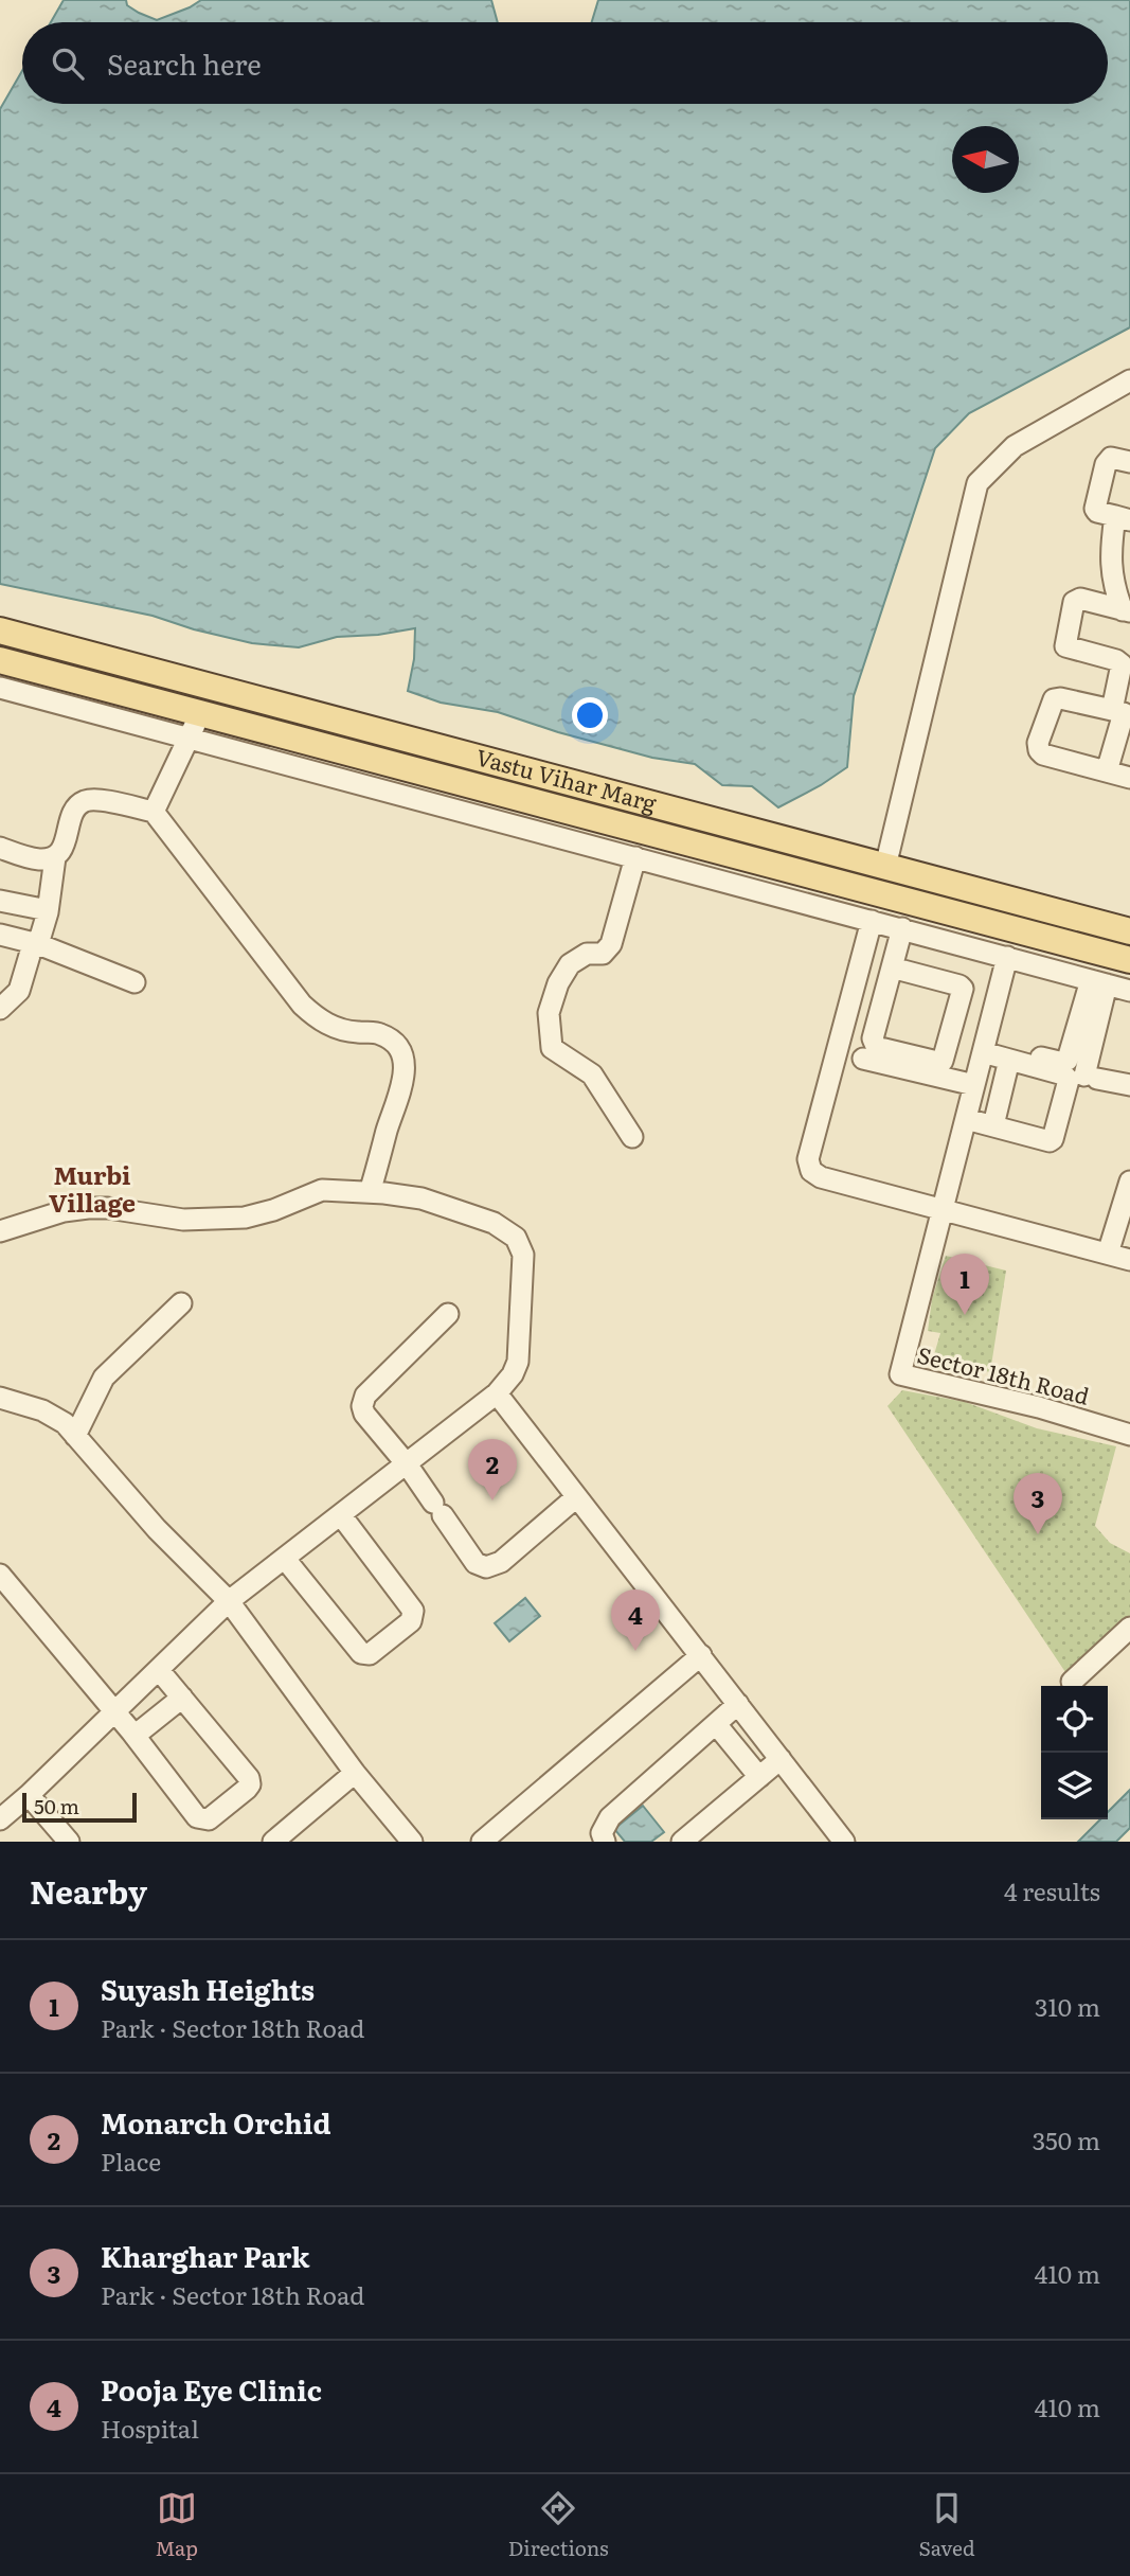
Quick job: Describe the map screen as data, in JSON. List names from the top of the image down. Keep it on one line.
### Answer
{"streets":{"main road":["Vastu Vihar Marg"],"street":["Sector 18th Road"]},"districts":["Murbi Village"],"scale_bar":"50 m","north":"left","page":{"search":"Search here","pins":["1","2","3","4"],"scale":"50 m","heading":["Nearby","4 results"],"list":[{"mark":"1","name":"Suyash Heights","note":"Park · Sector 18th Road","value":"310 m"},{"mark":"2","name":"Monarch Orchid","note":"Place","value":"350 m"},{"mark":"3","name":"Kharghar Park","note":"Park · Sector 18th Road","value":"410 m"},{"mark":"4","name":"Pooja Eye Clinic","note":"Hospital","value":"410 m"}],"nav":["Map","Directions","Saved"]}}
